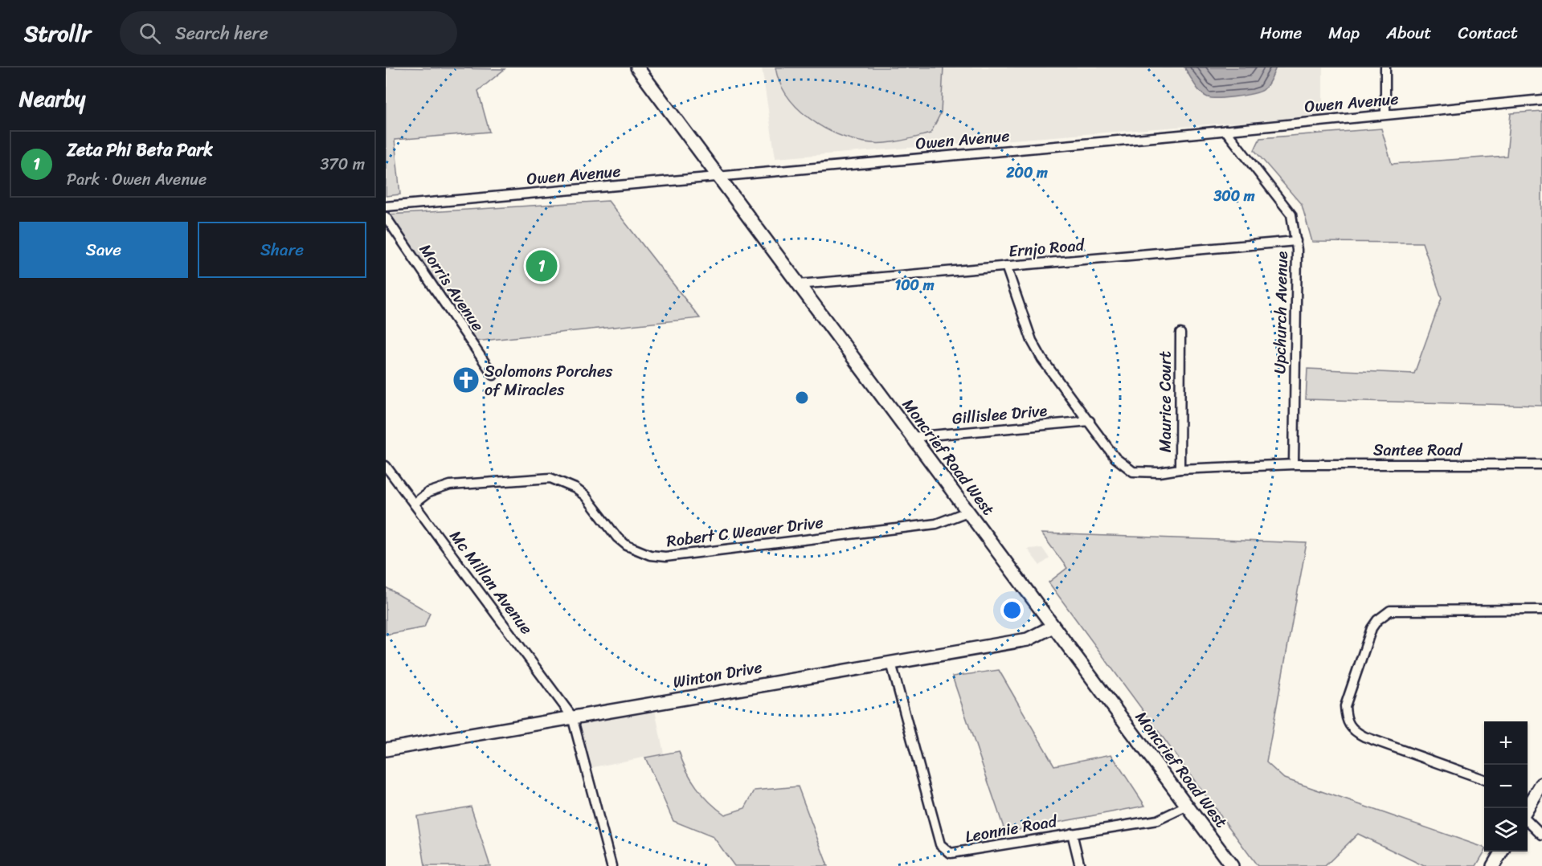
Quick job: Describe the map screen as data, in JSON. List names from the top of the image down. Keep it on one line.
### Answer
{"streets":{"main road":["Moncrief Road West","Winton Drive"],"street":["Owen Avenue","Ernjo Road","Morris Avenue","Upchurch Avenue","Maurice Court","Gillislee Drive","Santee Road","Robert C Weaver Drive","Mc Millan Avenue","Leonnie Road"]},"crossings":[["Owen Avenue","Upchurch Avenue"],["Owen Avenue","Moncrief Road West"],["Ernjo Road","Upchurch Avenue"],["Ernjo Road","Moncrief Road West"],["Upchurch Avenue","Santee Road"],["Gillislee Drive","Moncrief Road West"],["Moncrief Road West","Robert C Weaver Drive"],["Moncrief Road West","Winton Drive"],["Moncrief Road West","Leonnie Road"],["Robert C Weaver Drive","Mc Millan Avenue"],["Mc Millan Avenue","Winton Drive"],["Winton Drive","Leonnie Road"]],"places":{"church":["Solomons Porches of Miracles"]},"page":{"header":"Strollr","search":"Search here","nav":["Home","Map","About","Contact"],"heading":"Nearby","list":[{"mark":"1","name":"Zeta Phi Beta Park","note":"Park · Owen Avenue","value":"370 m"}],"buttons":["Save","Share"],"pins":"1","map_buttons":["+","−"]},"rings":["200 m","300 m","100 m"]}
